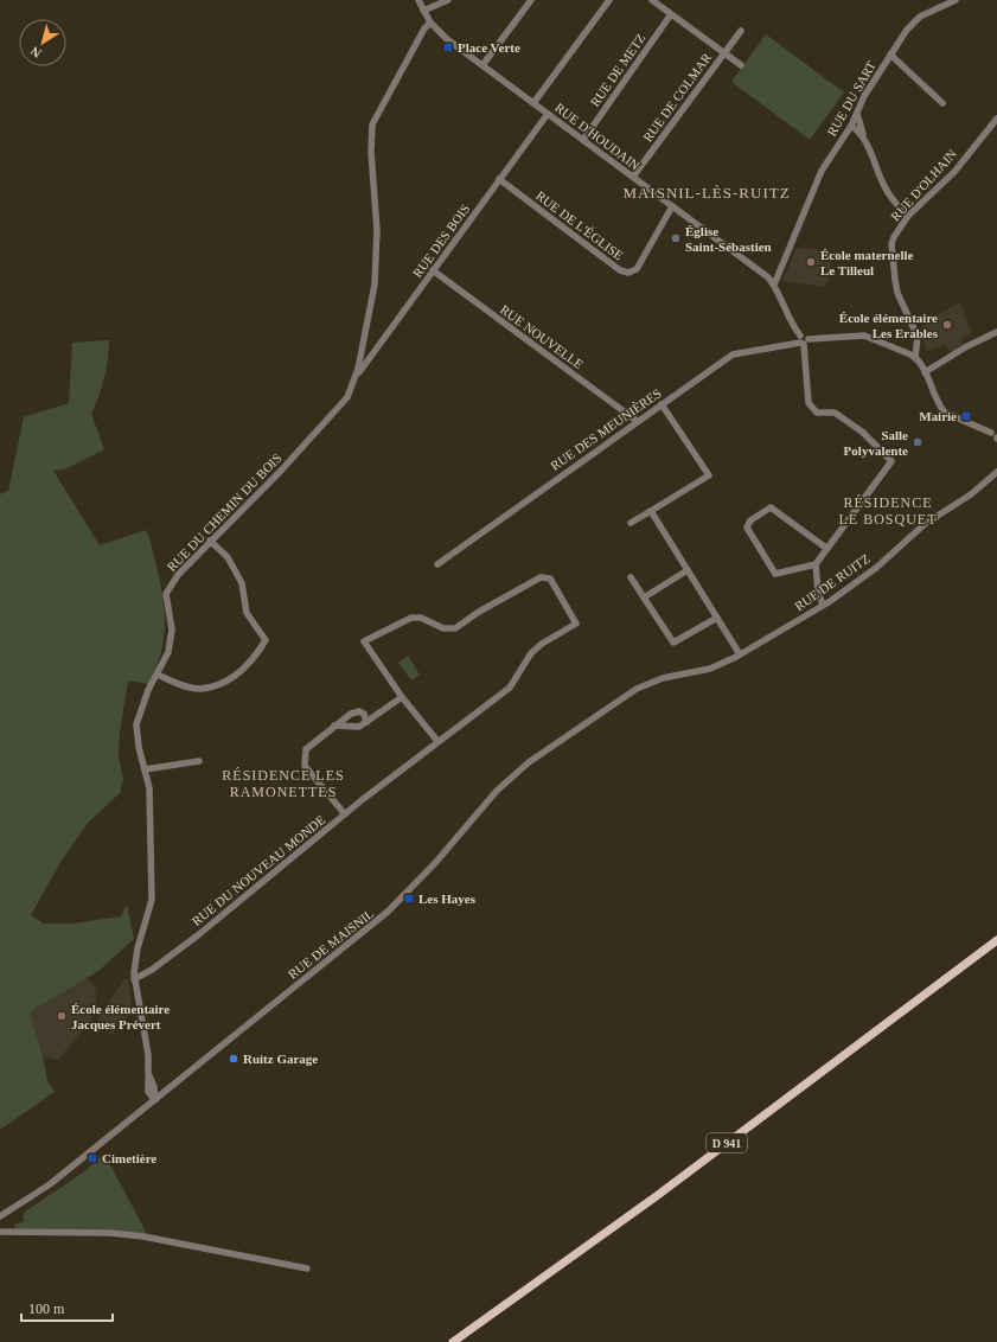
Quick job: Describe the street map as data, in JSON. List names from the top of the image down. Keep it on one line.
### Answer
{"streets":{"main road":["D 941"],"street":["RUE DE METZ","RUE DE COLMAR","RUE DU SART","RUE D'HOUDAIN","RUE D'OLHAIN","RUE DE L'ÉGLISE","RUE DES BOIS","RUE NOUVELLE","RUE DES MEUNIÈRES","RUE DU CHEMIN DU BOIS","RUE DE RUITZ","RUE DU NOUVEAU MONDE","RUE DE MAISNIL"]},"crossings":[["RUE DE METZ","RUE D'HOUDAIN"],["RUE DE COLMAR","RUE D'HOUDAIN"],["RUE DU SART","RUE D'HOUDAIN"],["RUE D'HOUDAIN","RUE DE L'ÉGLISE"],["RUE D'HOUDAIN","RUE DES BOIS"],["RUE D'HOUDAIN","RUE DES MEUNIÈRES"],["RUE D'HOUDAIN","RUE DU CHEMIN DU BOIS"],["RUE DE L'ÉGLISE","RUE DES BOIS"],["RUE DES BOIS","RUE NOUVELLE"],["RUE DES BOIS","RUE DU CHEMIN DU BOIS"],["RUE NOUVELLE","RUE DES MEUNIÈRES"],["RUE DU CHEMIN DU BOIS","RUE DU NOUVEAU MONDE"],["RUE DU CHEMIN DU BOIS","RUE DE MAISNIL"],["RUE DE RUITZ","RUE DE MAISNIL"]],"districts":["MAISNIL-LÈS-RUITZ","RÉSIDENCE LE BOSQUET","RÉSIDENCE LES RAMONETTES"],"places":{"transit":["Place Verte","Mairie","Les Hayes","Cimetière"],"other":["Église Saint-Sébastien","École maternelle Le Tilleul","École élémentaire Les Erables","Salle Polyvalente","École élémentaire Jacques Prévert","Ruitz Garage"]},"scale_bar":"100 m","north":"bottom left"}
